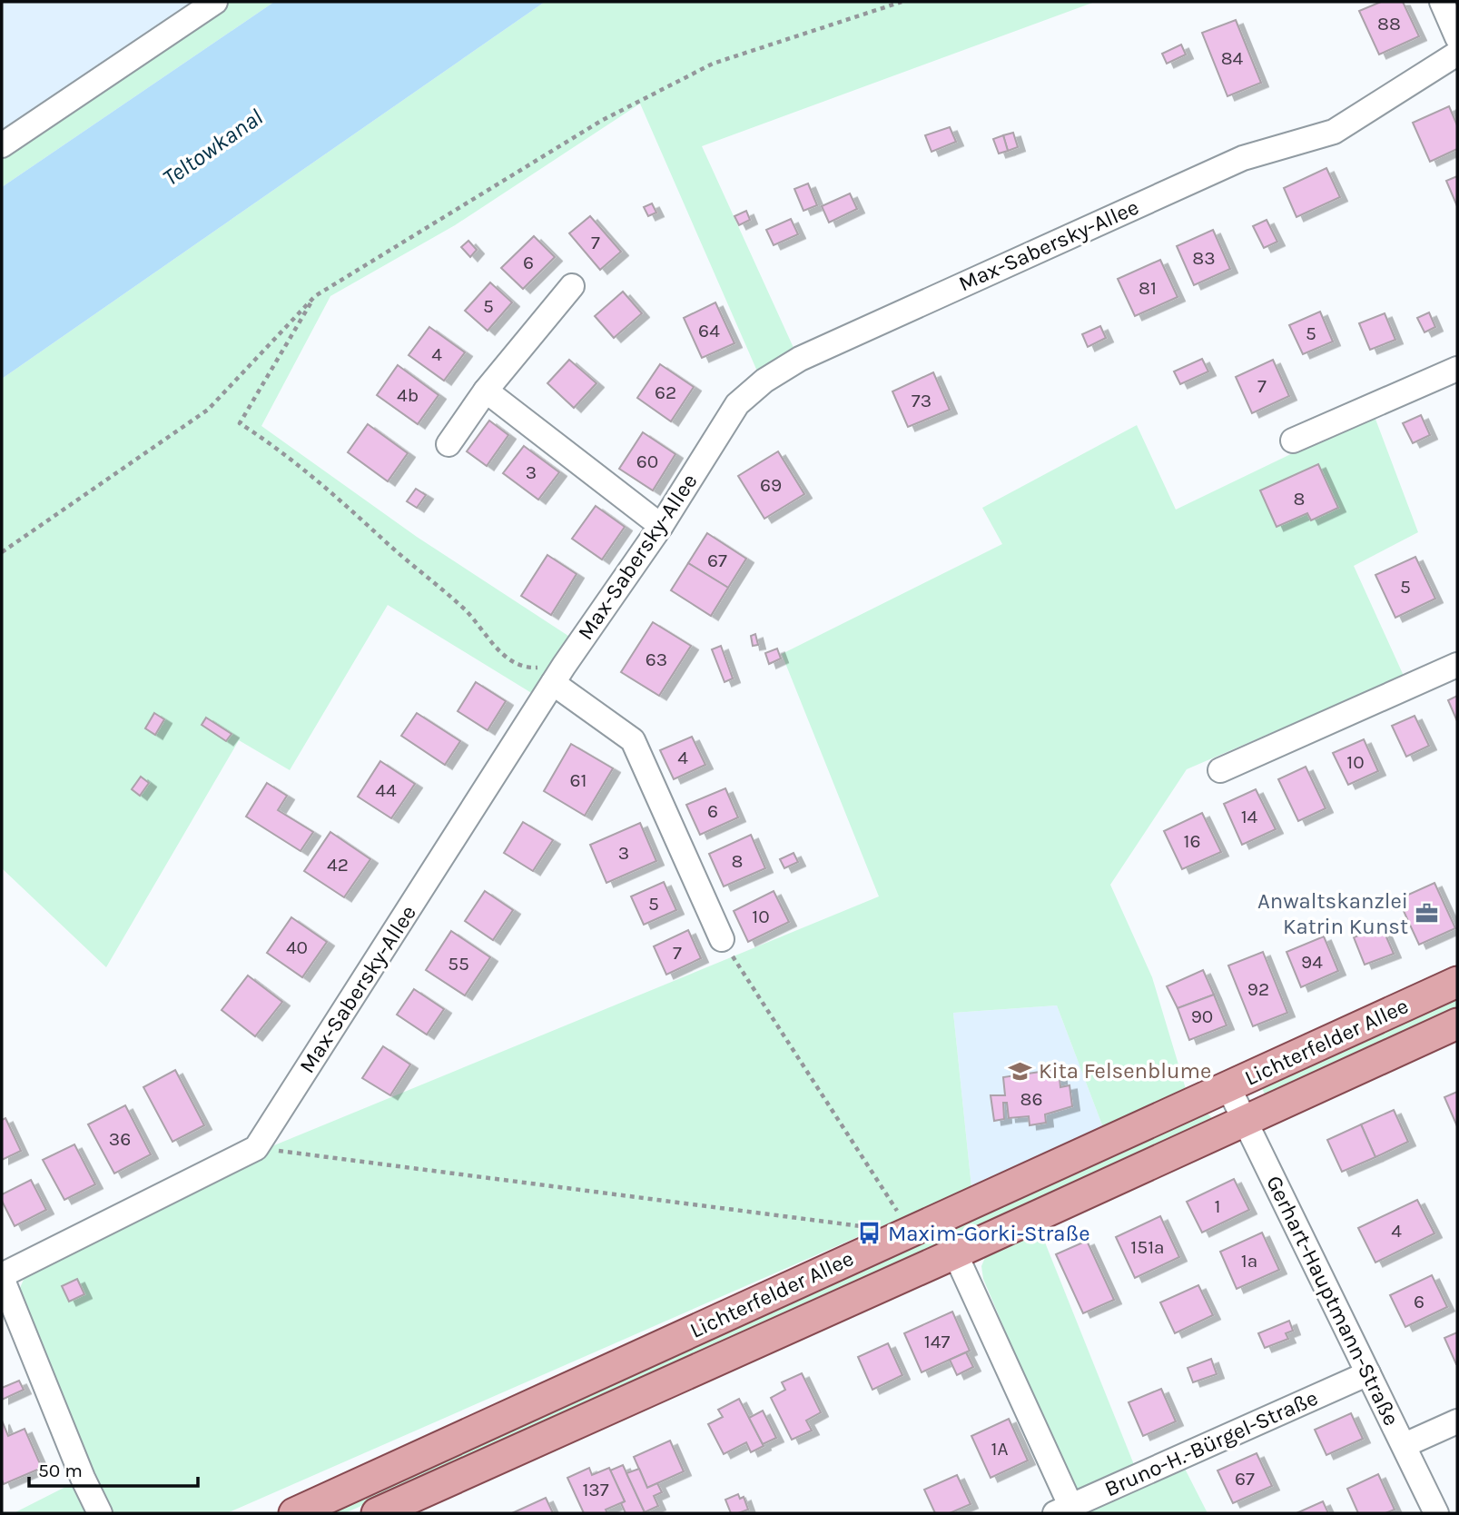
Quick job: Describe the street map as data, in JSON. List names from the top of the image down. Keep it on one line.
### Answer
{"streets":{"main road":["Lichterfelder Allee"],"street":["Max-Sabersky-Allee","Gerhart-Hauptmann-Straße","Bruno-H.-Bürgel-Straße"]},"crossings":[["Lichterfelder Allee","Gerhart-Hauptmann-Straße"],["Gerhart-Hauptmann-Straße","Bruno-H.-Bürgel-Straße"]],"water":["Teltowkanal"],"places":{"office":["Anwaltskanzlei Katrin Kunst"],"school or university":["Kita Felsenblume"],"bus stop":["Maxim-Gorki-Straße"]},"house_numbers":["88","84","7","83","6","81","5","64","5","4","7","62","4b","73","60","3","69","8","67","5","63","4","10","61","44","6","14","16","3","8","42","5","10","40","7","94","55","92","90","86","36","1","4","151a","1a","6","147","1A","67","137"],"scale_bar":"50 m"}
